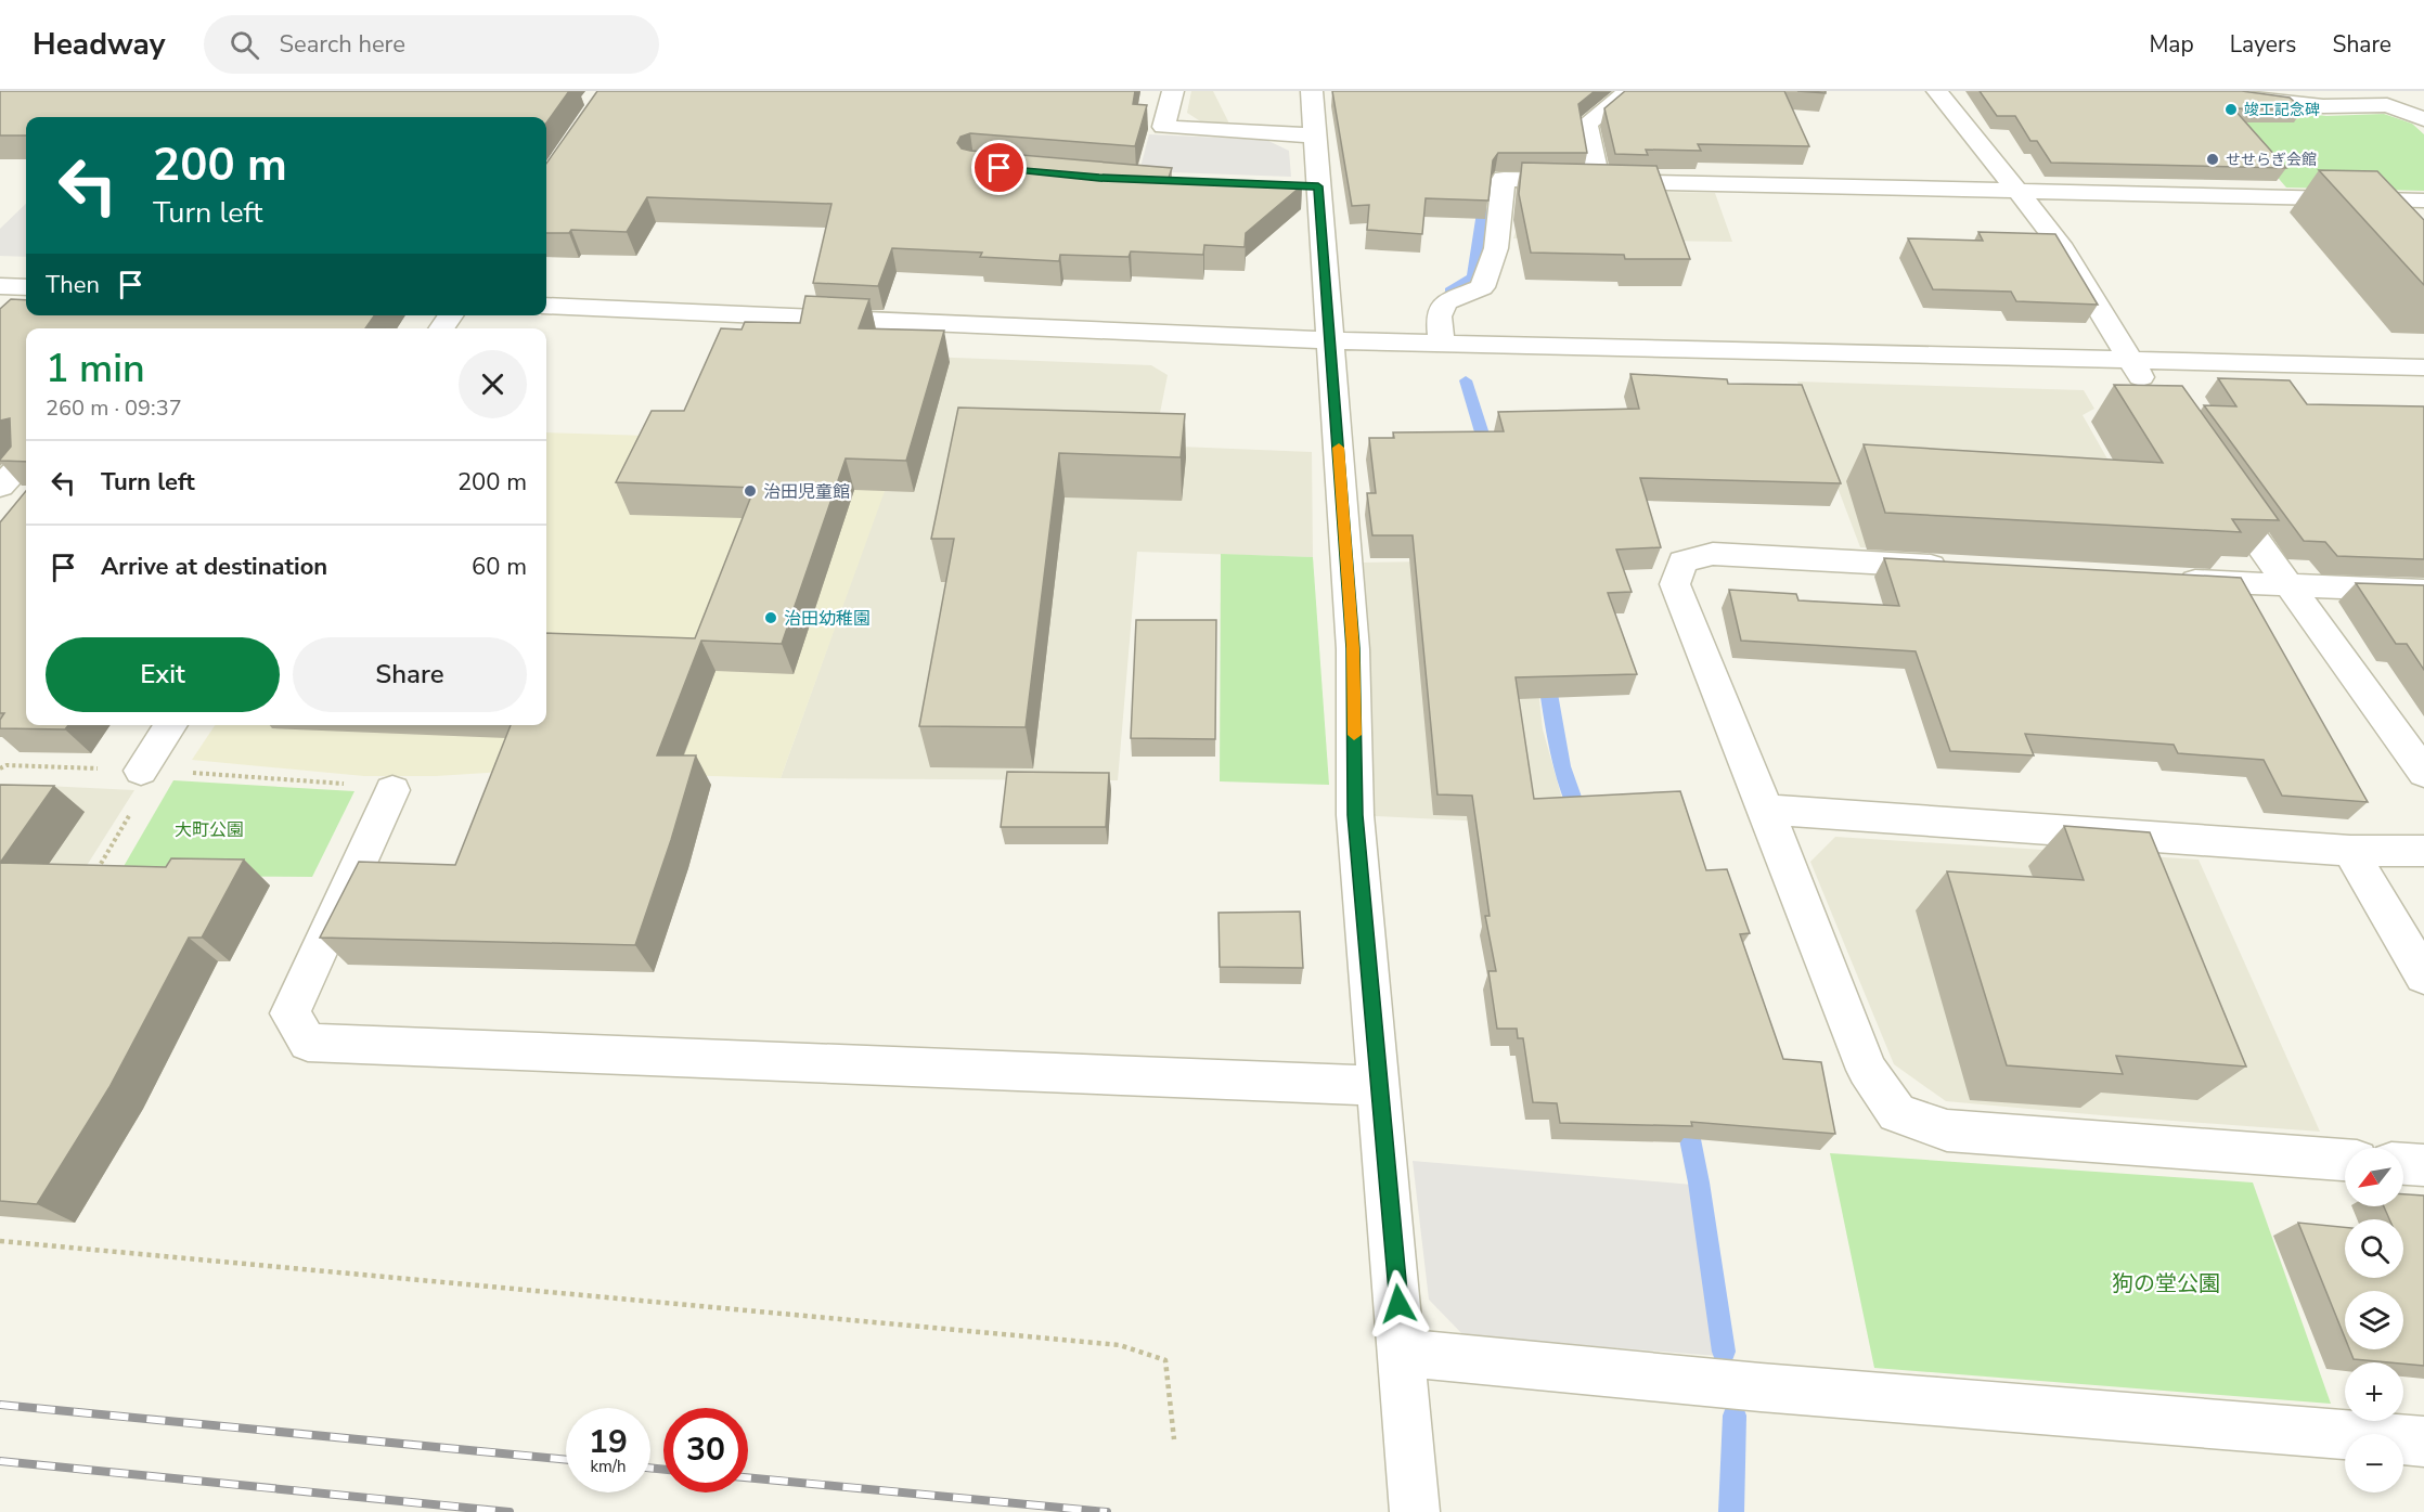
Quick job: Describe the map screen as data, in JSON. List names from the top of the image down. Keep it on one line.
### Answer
{"parks":["大町公園","狗の堂公園"],"places":["竣工記念碑","せせらぎ会館","治田児童館","治田幼稚園"],"north":"bottom left","page":{"header":"Headway","search":"Search here","nav":["Map","Layers","Share"],"turn":["200 m","Turn left"],"then":"Then","heading":["1 min","260 m · 09:37"],"list":[{"name":"Turn left","value":"200 m"},{"name":"Arrive at destination","value":"60 m"}],"buttons":["Exit","Share"],"map_buttons":["+","−"],"speed":"19 km/h","limit":"30"}}
